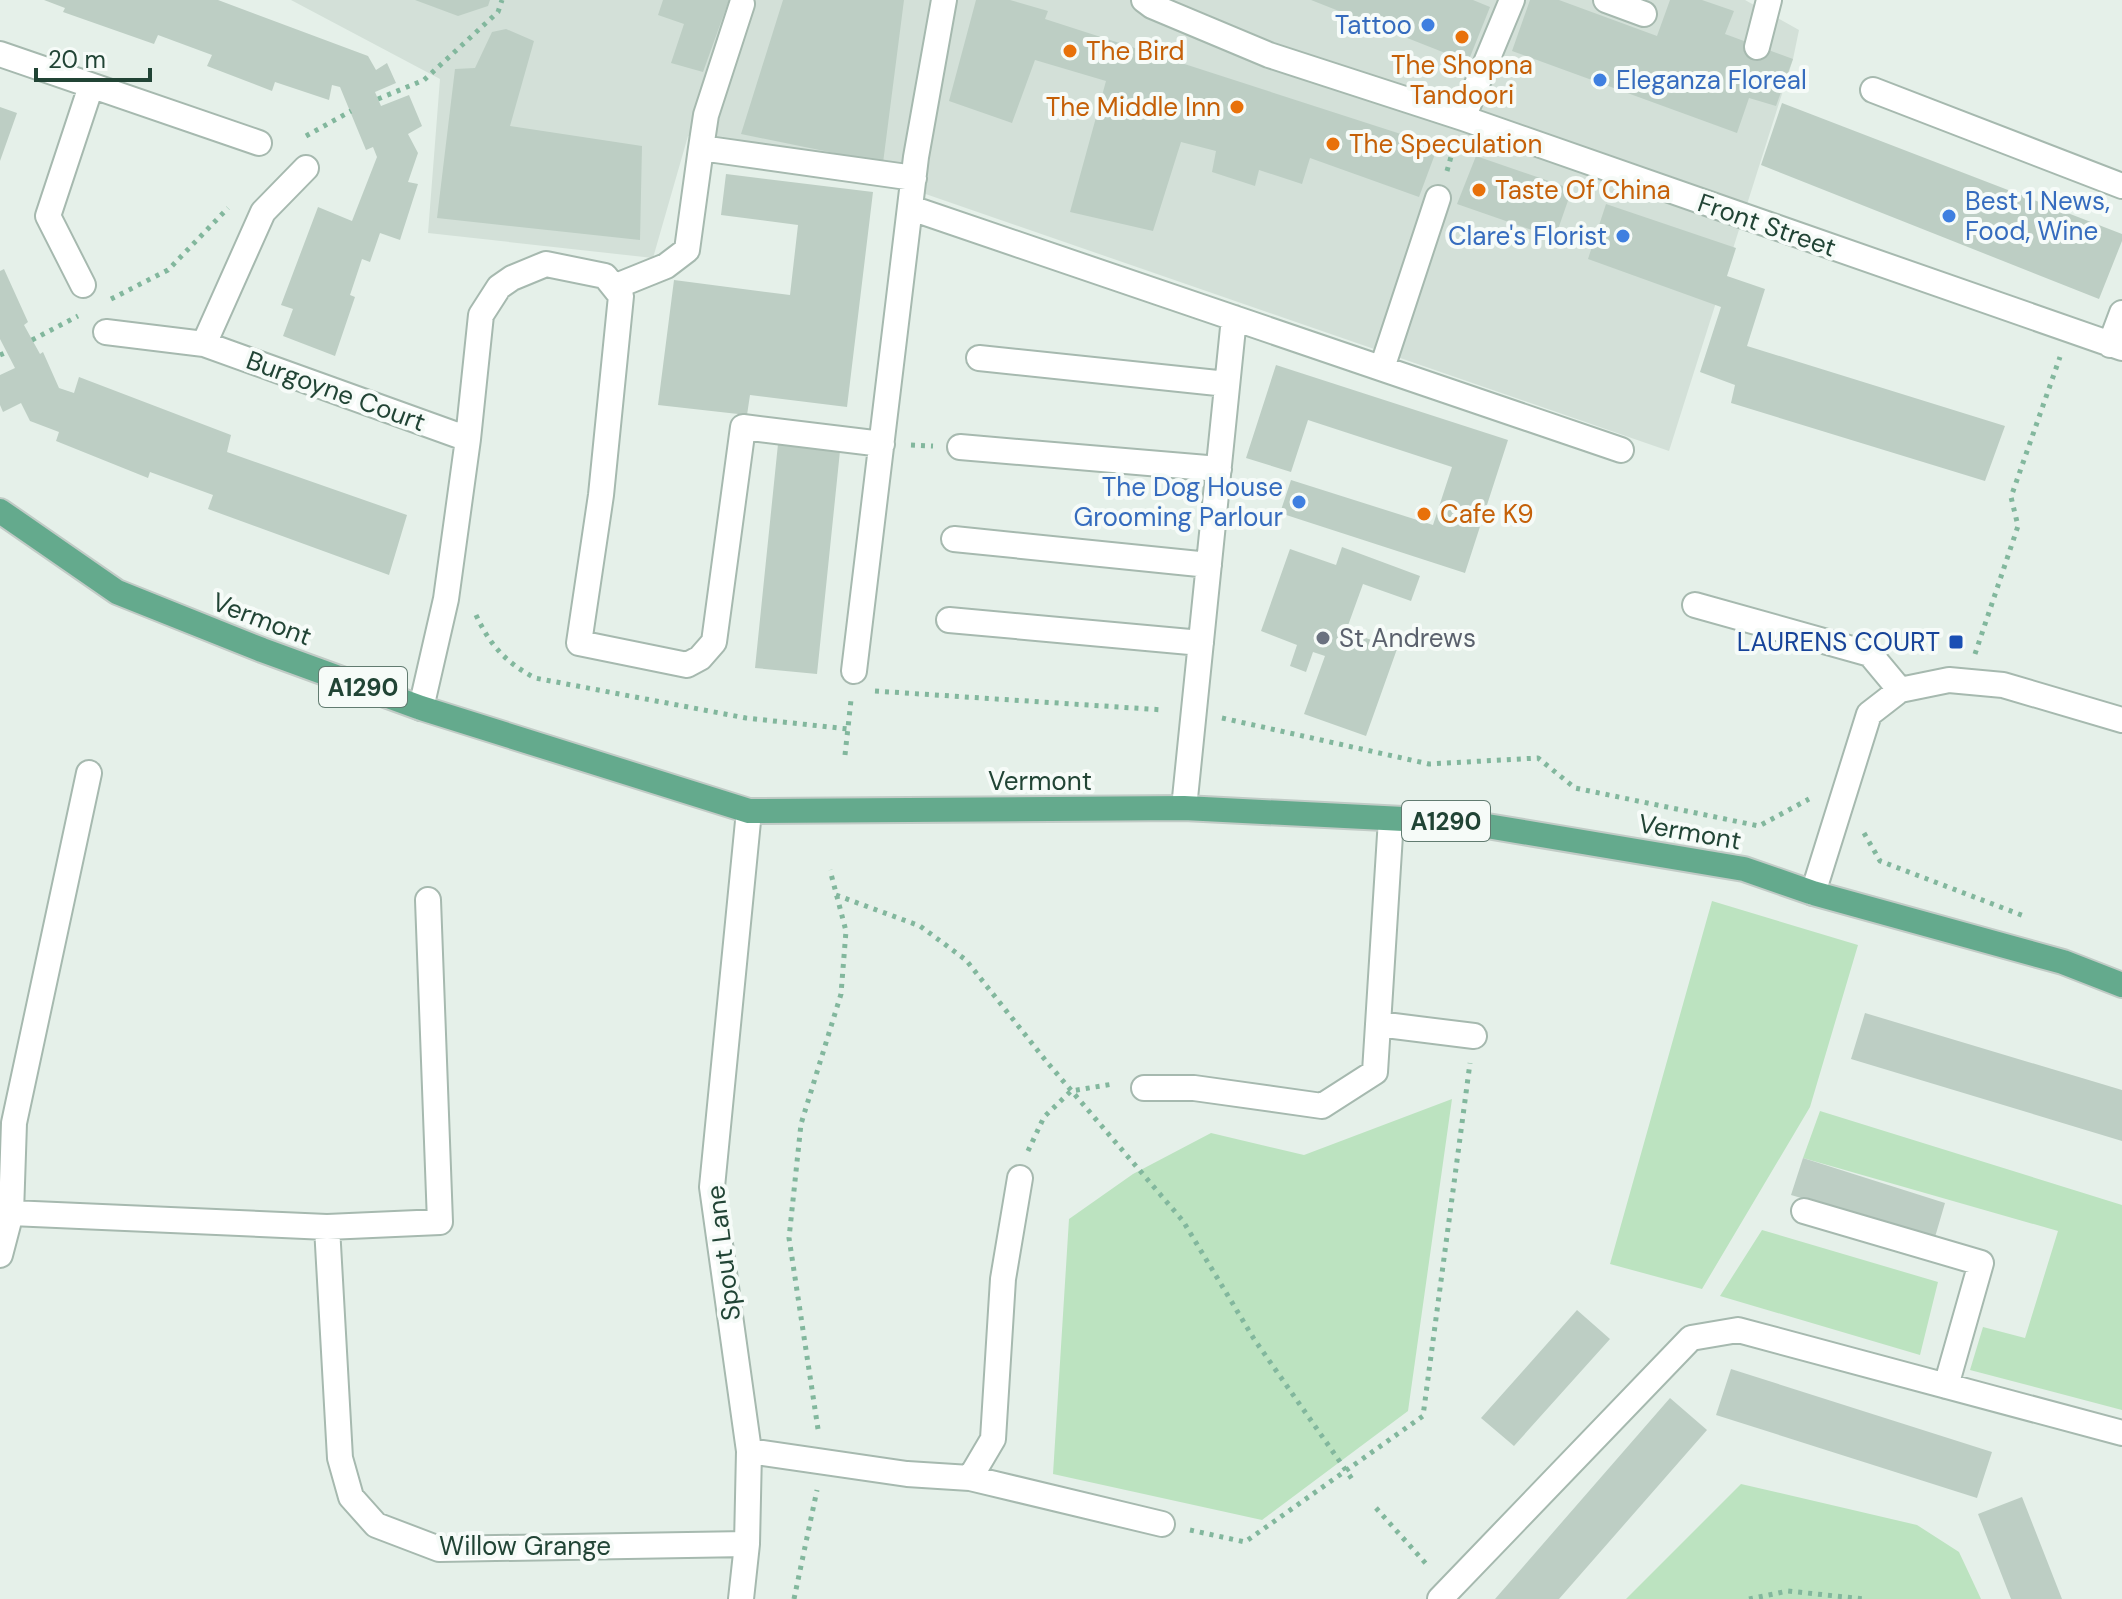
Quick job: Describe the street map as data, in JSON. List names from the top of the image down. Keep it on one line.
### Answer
{"streets":{"main road":["Vermont","A1290"],"street":["Front Street","Burgoyne Court","Spout Lane","Willow Grange"]},"crossings":[["Vermont","Spout Lane"],["Spout Lane","Willow Grange"]],"places":{"other":["Tattoo","The Shopna Tandoori","The Bird","Eleganza Floreal","The Middle Inn","The Speculation","Taste Of China","Best 1 News, Food, Wine","Clare's Florist","The Dog House Grooming Parlour","Cafe K9","St Andrews"],"transit":["LAURENS COURT"]},"scale_bar":"20 m"}
